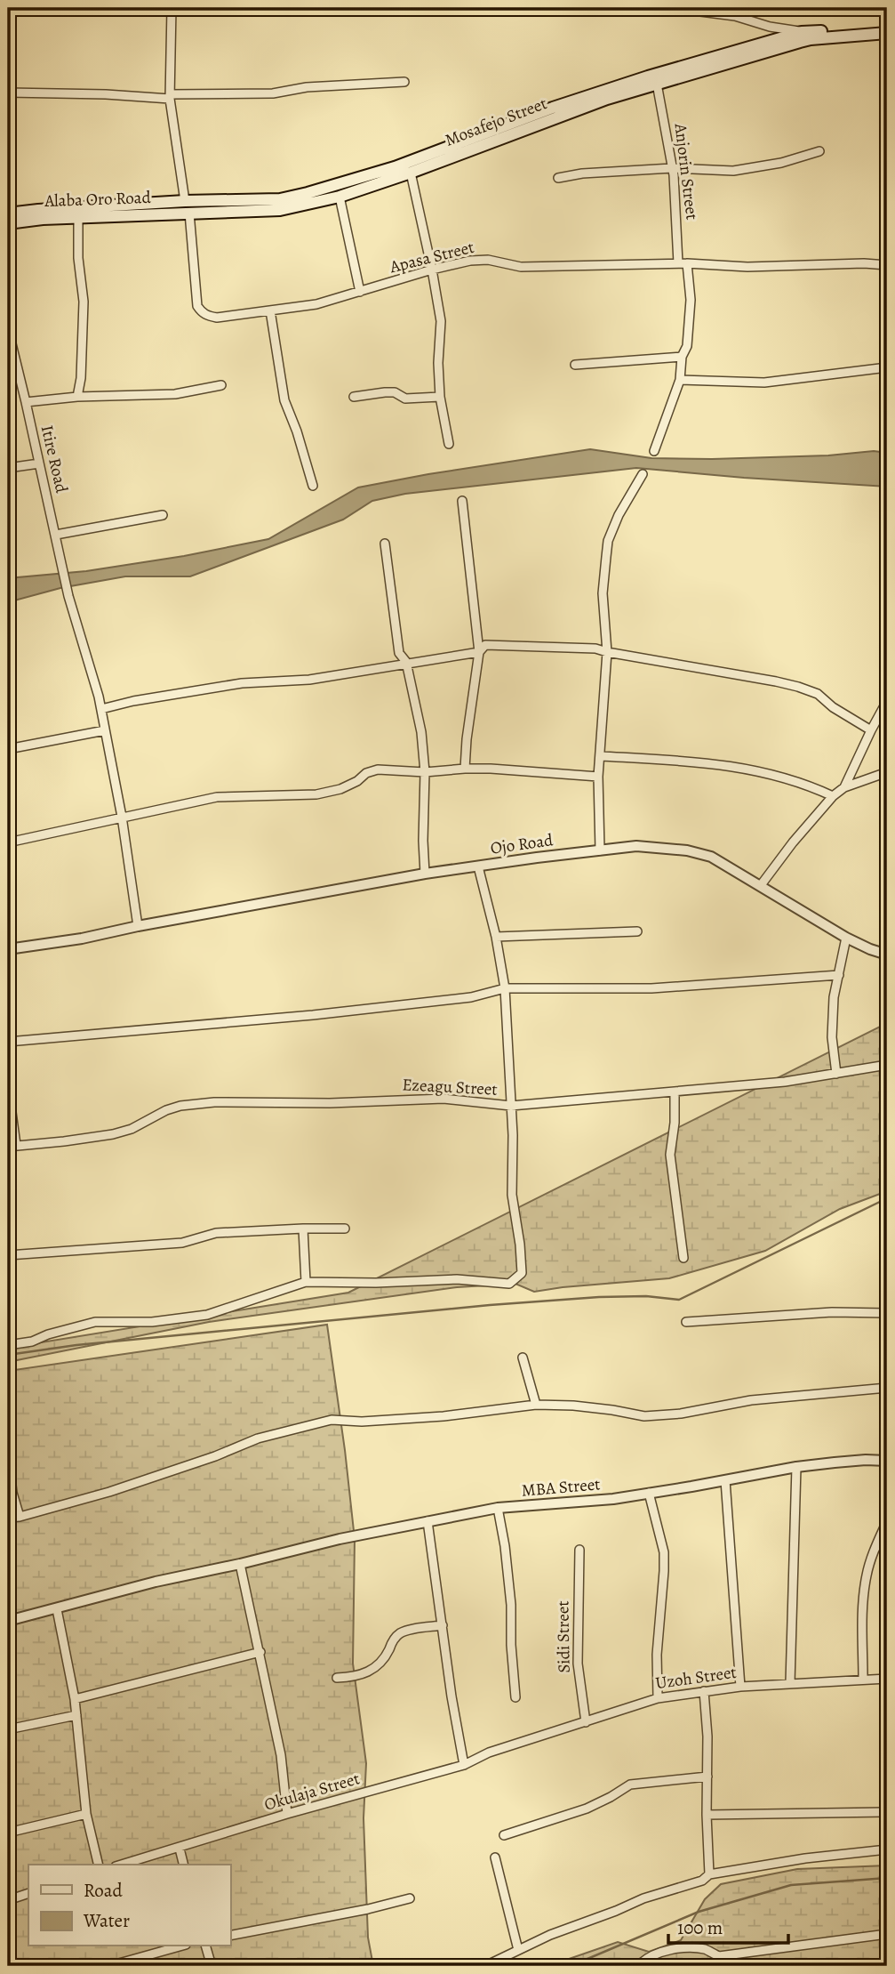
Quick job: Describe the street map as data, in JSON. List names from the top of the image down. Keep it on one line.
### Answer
{"streets":{"main road":["Mosafejo Street","Alaba Oro Road"],"street":["Anjorin Street","Apasa Street","Itire Road","Ojo Road","Ezeagu Street","MBA Street","Sidi Street","Uzoh Street","Okulaja Street"]},"crossings":[["Mosafejo Street","Anjorin Street"],["Mosafejo Street","Alaba Oro Road"],["Mosafejo Street","Apasa Street"],["Anjorin Street","Apasa Street"],["Alaba Oro Road","Apasa Street"],["Itire Road","Ojo Road"],["Sidi Street","Uzoh Street"],["Uzoh Street","Okulaja Street"]],"legend":["Road","Water"],"scale_bar":"100 m"}
